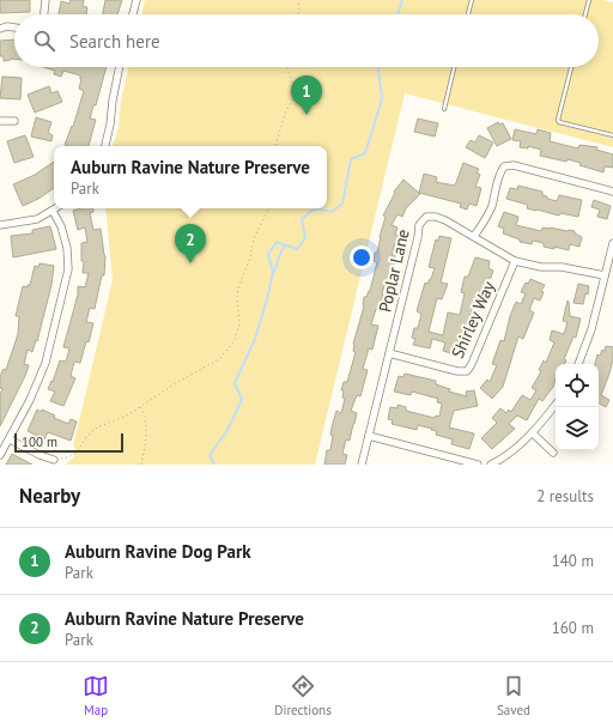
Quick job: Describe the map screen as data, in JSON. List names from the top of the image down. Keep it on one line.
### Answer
{"streets":{"street":["Poplar Lane","Shirley Way"]},"crossings":[["Poplar Lane","Shirley Way"]],"scale_bar":"100 m","page":{"search":"Search here","pins":["1","2"],"popup":["Auburn Ravine Nature Preserve","Park"],"scale":"100 m","heading":["Nearby","2 results"],"list":[{"mark":"1","name":"Auburn Ravine Dog Park","note":"Park","value":"140 m"},{"mark":"2","name":"Auburn Ravine Nature Preserve","note":"Park","value":"160 m"}],"nav":["Map","Directions","Saved"]}}
